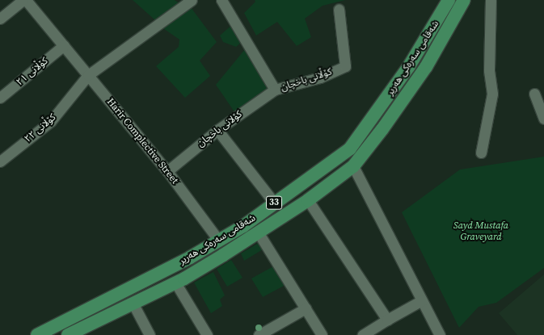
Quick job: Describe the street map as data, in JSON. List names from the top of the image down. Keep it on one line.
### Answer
{"streets":{"main road":["شەقامی سەرەکی هەریر","33"],"street":["کۆڵانی ٢١","کۆڵانی باخچان","کۆڵانی ٢٢","کۆلانی باخچان","Harir Complective Street"]},"crossings":[["شەقامی سەرەکی هەریر","Harir Complective Street"],["کۆڵانی ٢١","Harir Complective Street"],["کۆڵانی باخچان","کۆلانی باخچان"],["کۆڵانی ٢٢","Harir Complective Street"],["کۆلانی باخچان","Harir Complective Street"]],"parks":["Sayd Mustafa Graveyard"]}
